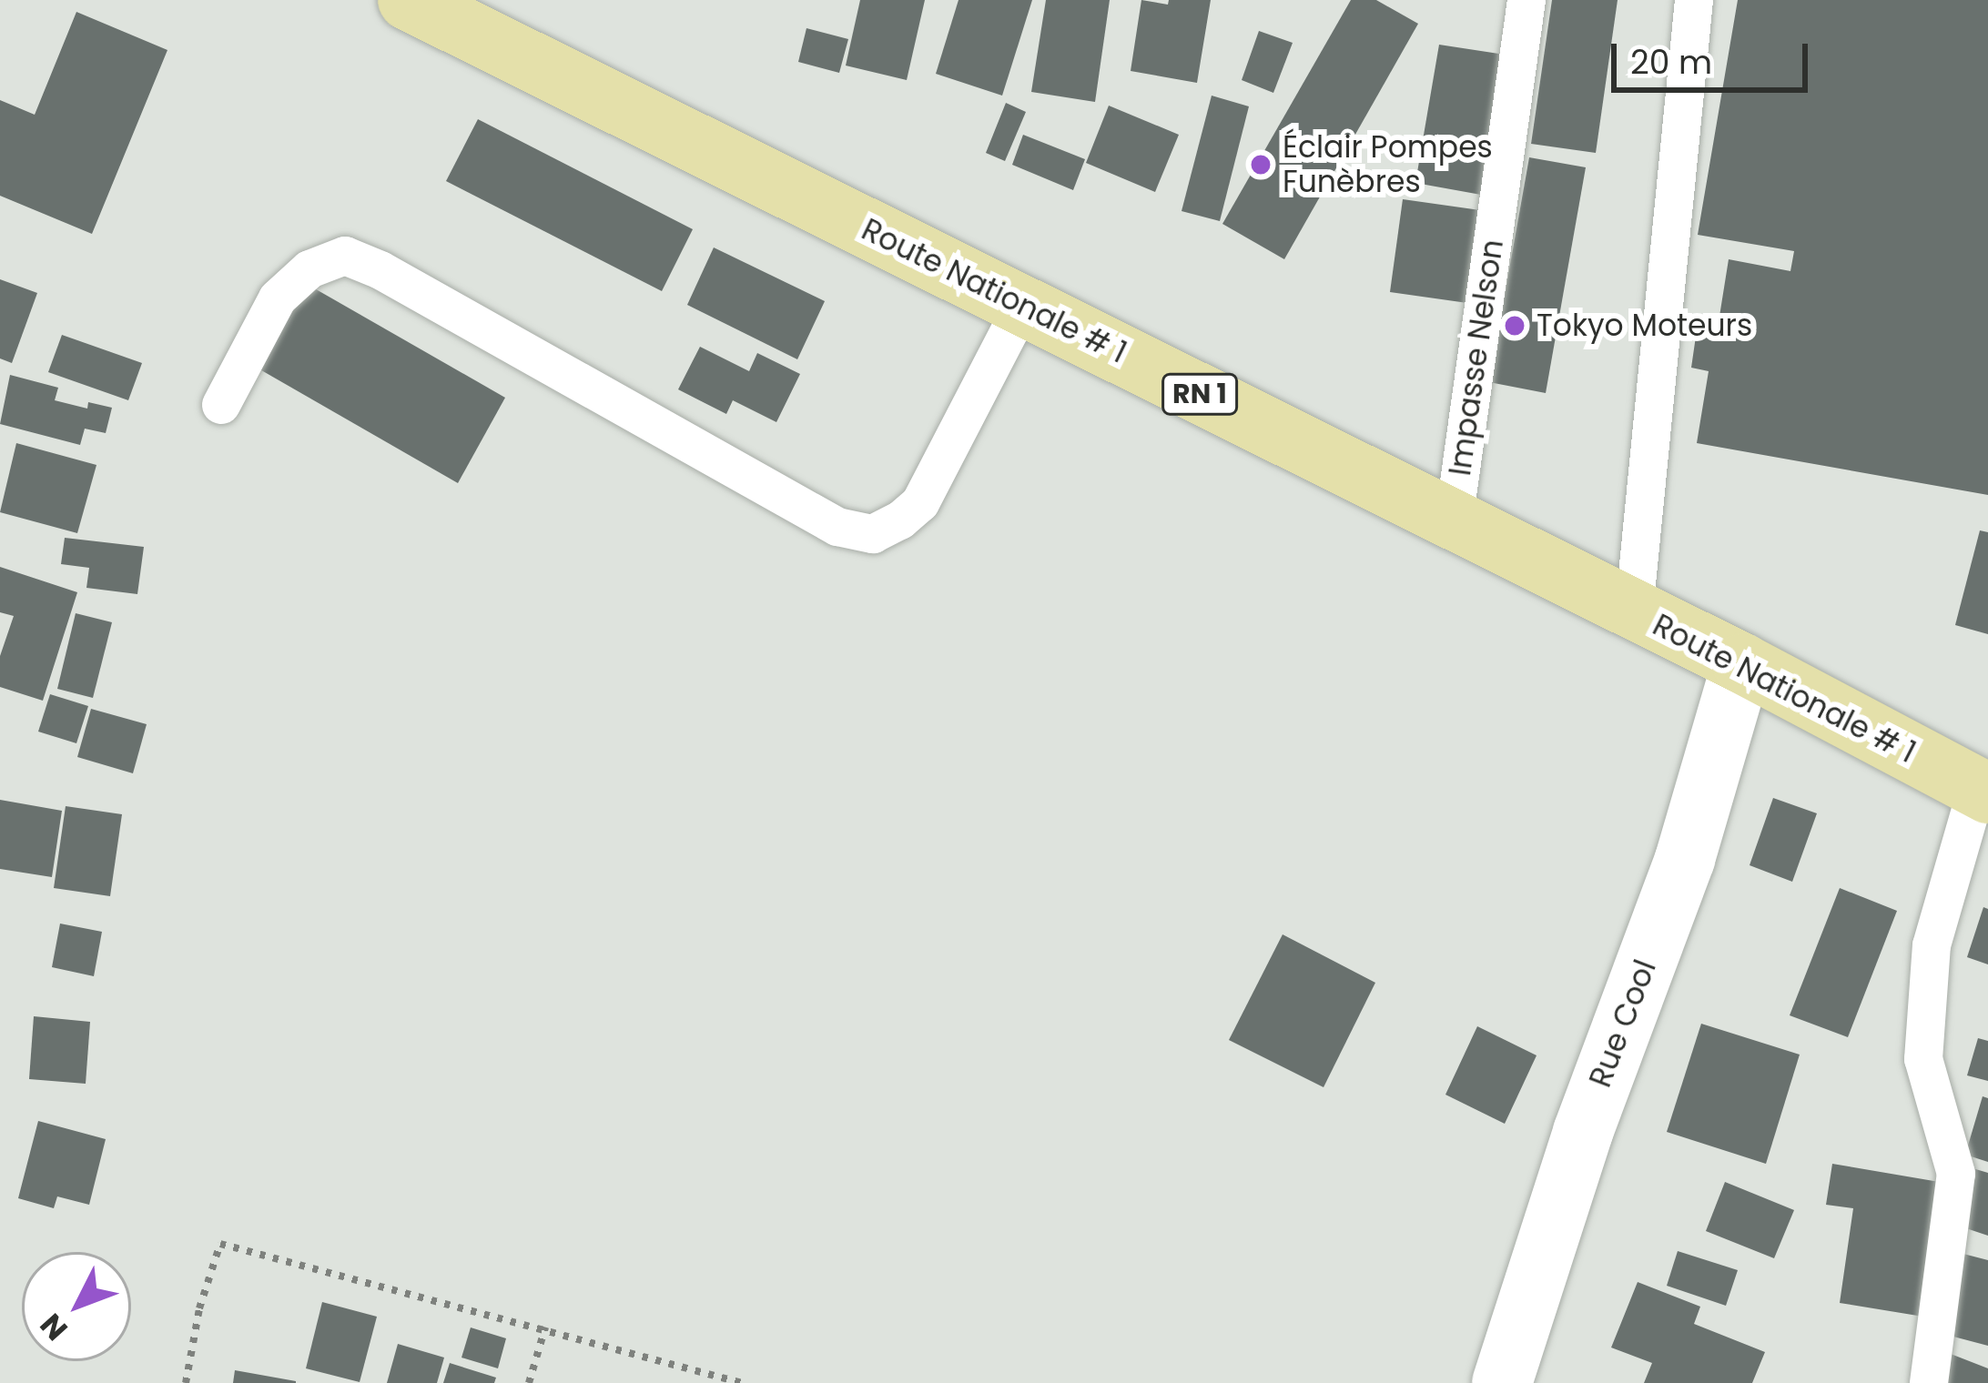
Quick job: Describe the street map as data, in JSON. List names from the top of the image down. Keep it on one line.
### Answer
{"streets":{"main road":["Route Nationale # 1","RN 1"],"street":["Rue Cool"],"lane":["Impasse Nelson"]},"crossings":[["Route Nationale # 1","Impasse Nelson"],["Route Nationale # 1","Rue Cool"]],"places":["Éclair Pompes Funèbres","Tokyo Moteurs"],"scale_bar":"20 m","north":"bottom left"}
